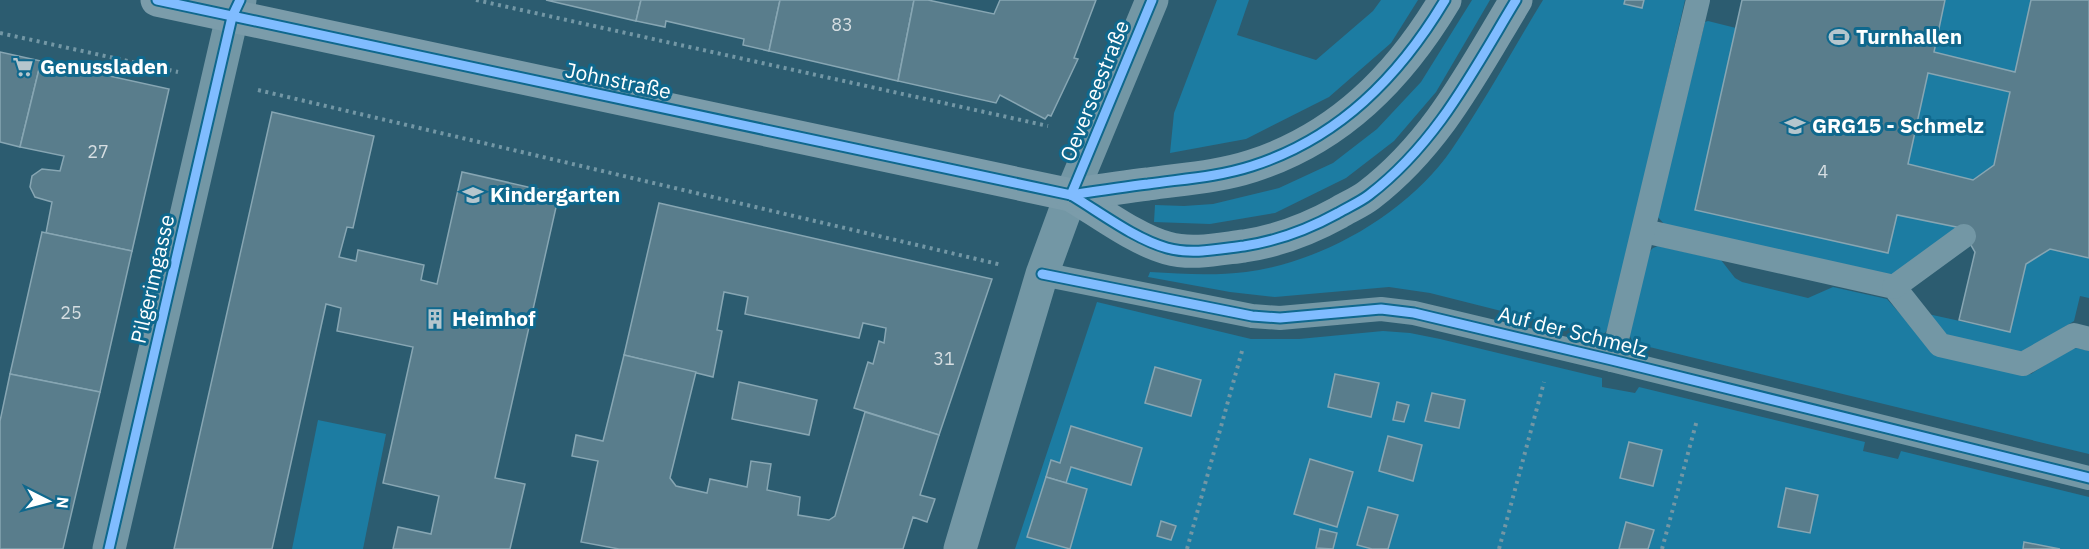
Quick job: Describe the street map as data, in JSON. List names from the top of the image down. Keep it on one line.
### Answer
{"streets":{"main road":["Johnstraße"],"street":["Oeverseestraße","Pilgerimgasse"],"lane":["Auf der Schmelz"]},"crossings":[["Johnstraße","Oeverseestraße"],["Johnstraße","Pilgerimgasse"],["Oeverseestraße","Auf der Schmelz"]],"places":{"sports":["Turnhallen"],"supermarket":["Genussladen"],"school or university":["GRG15 - Schmelz","Kindergarten"],"building":["Heimhof"]},"house_numbers":["83","27","4","25","31"],"north":"right"}
